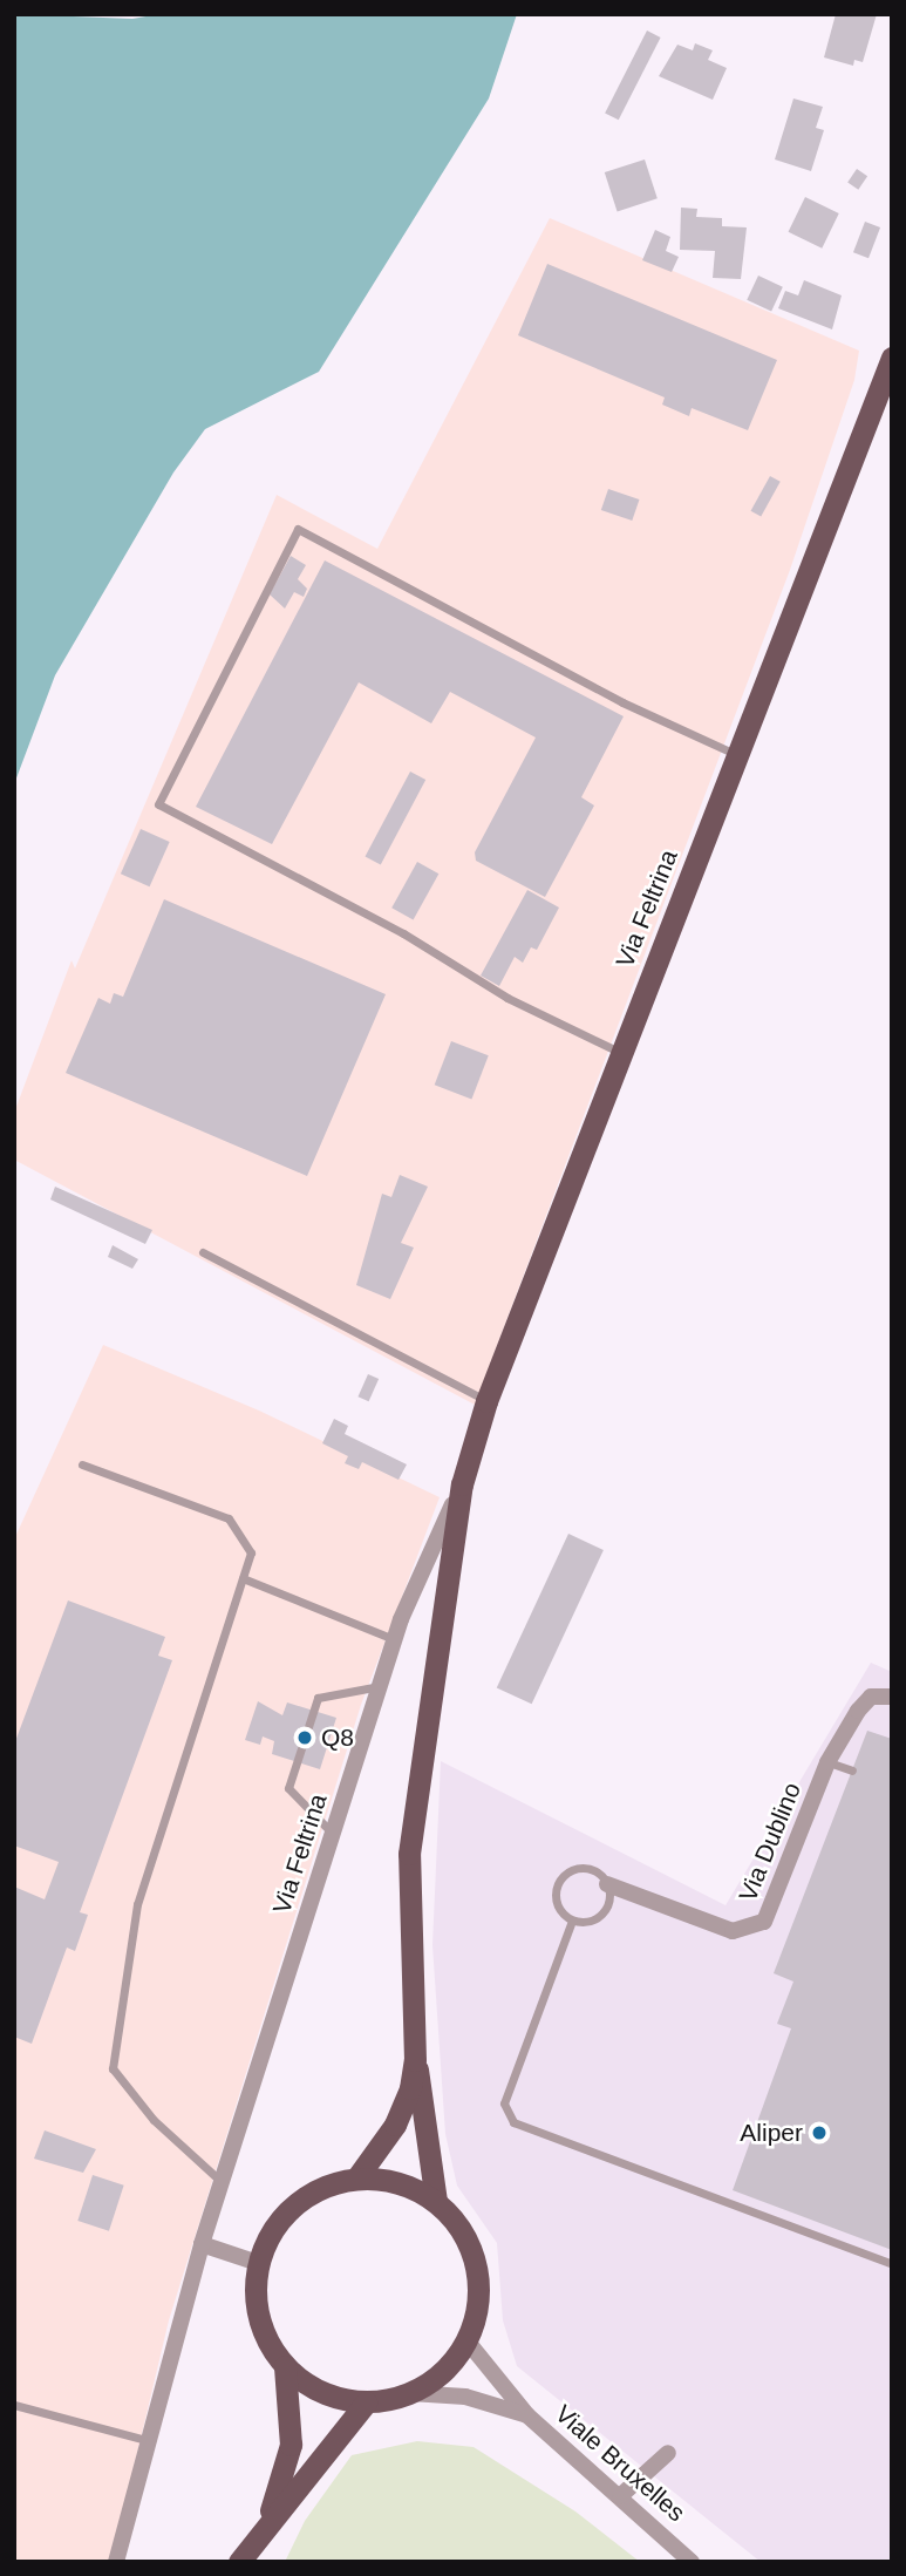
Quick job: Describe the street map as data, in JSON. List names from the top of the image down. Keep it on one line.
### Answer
{"streets":{"main road":["Via Feltrina"],"street":["Via Dublino","Viale Bruxelles"]},"crossings":[["Via Feltrina","Viale Bruxelles"]],"places":["Q8","Aliper"]}
